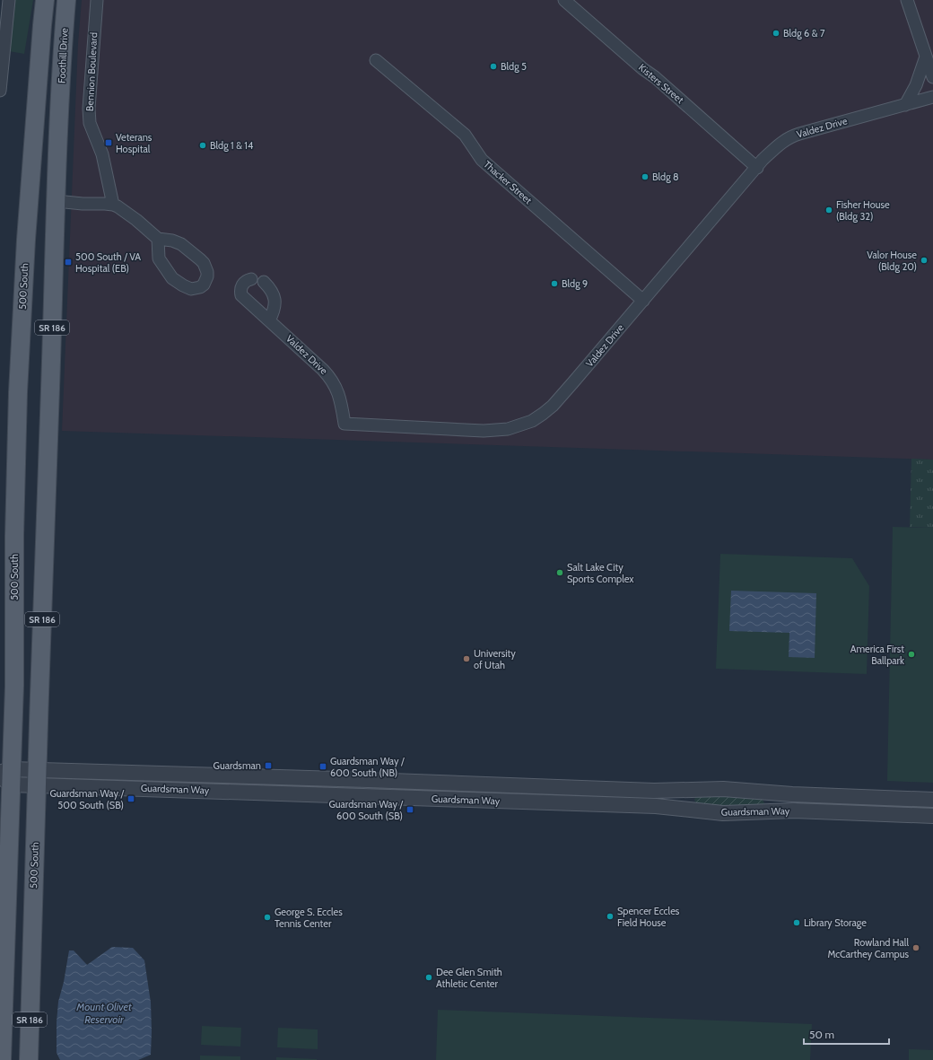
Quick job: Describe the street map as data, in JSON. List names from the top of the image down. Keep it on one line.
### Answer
{"streets":{"main road":["Foothill Drive","500 South","SR 186"],"street":["Bennion Boulevard","Kisters Street","Valdez Drive","Thacker Street","Guardsman Way"]},"crossings":[["Foothill Drive","500 South"],["Kisters Street","Valdez Drive"],["Valdez Drive","Thacker Street"],["500 South","Guardsman Way"]],"water":["Mount Olivet Reservoir"],"places":{"other":["Bldg 6 & 7","Bldg 5","Bldg 1 & 14","Bldg 8","Fisher House (Bldg 32)","Valor House (Bldg 20)","Bldg 9","Salt Lake City Sports Complex","America First Ballpark","University of Utah","Spencer Eccles Field House","George S. Eccles Tennis Center","Library Storage","Rowland Hall McCarthey Campus","Dee Glen Smith Athletic Center"],"transit":["Veterans Hospital","500 South / VA Hospital (EB)","Guardsman","Guardsman Way / 600 South (NB)","Guardsman Way / 500 South (SB)","Guardsman Way / 600 South (SB)"]},"scale_bar":"50 m"}
